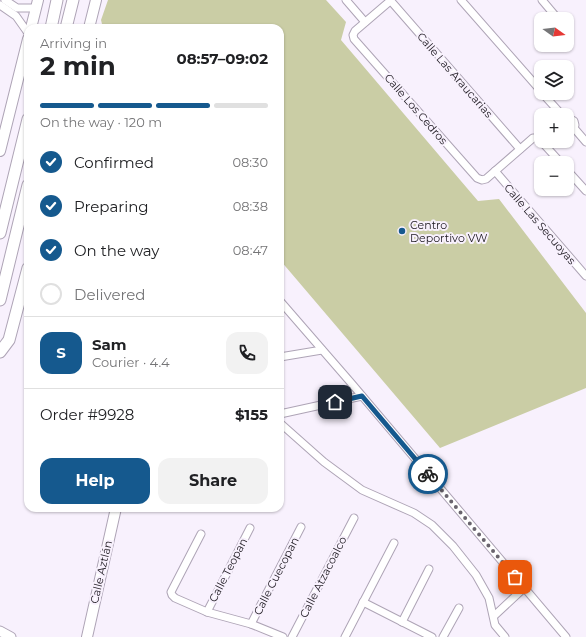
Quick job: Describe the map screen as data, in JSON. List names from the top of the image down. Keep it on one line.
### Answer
{"streets":{"main road":["Calle Aztlán"],"street":["Calle Las Araucarias","Calle Los Cedros","Calle Las Secuoyas","Calle Teopan","Calle Cuecopan","Calle Atzacoalco"]},"crossings":[["Calle Los Cedros","Calle Las Secuoyas"]],"places":["Centro Deportivo VW"],"north":"right","page":{"map_buttons":["+","−"],"heading":["2 min","Arriving in","08:57–09:02"],"panel":["Sam","Courier · 4.4","Order #9928","$155"],"bar":"On the way · 120 m","list":[["Confirmed","08:30"],["Preparing","08:38"],["On the way","08:47"],"Delivered"],"round":"S","buttons":["Help","Share"]}}
